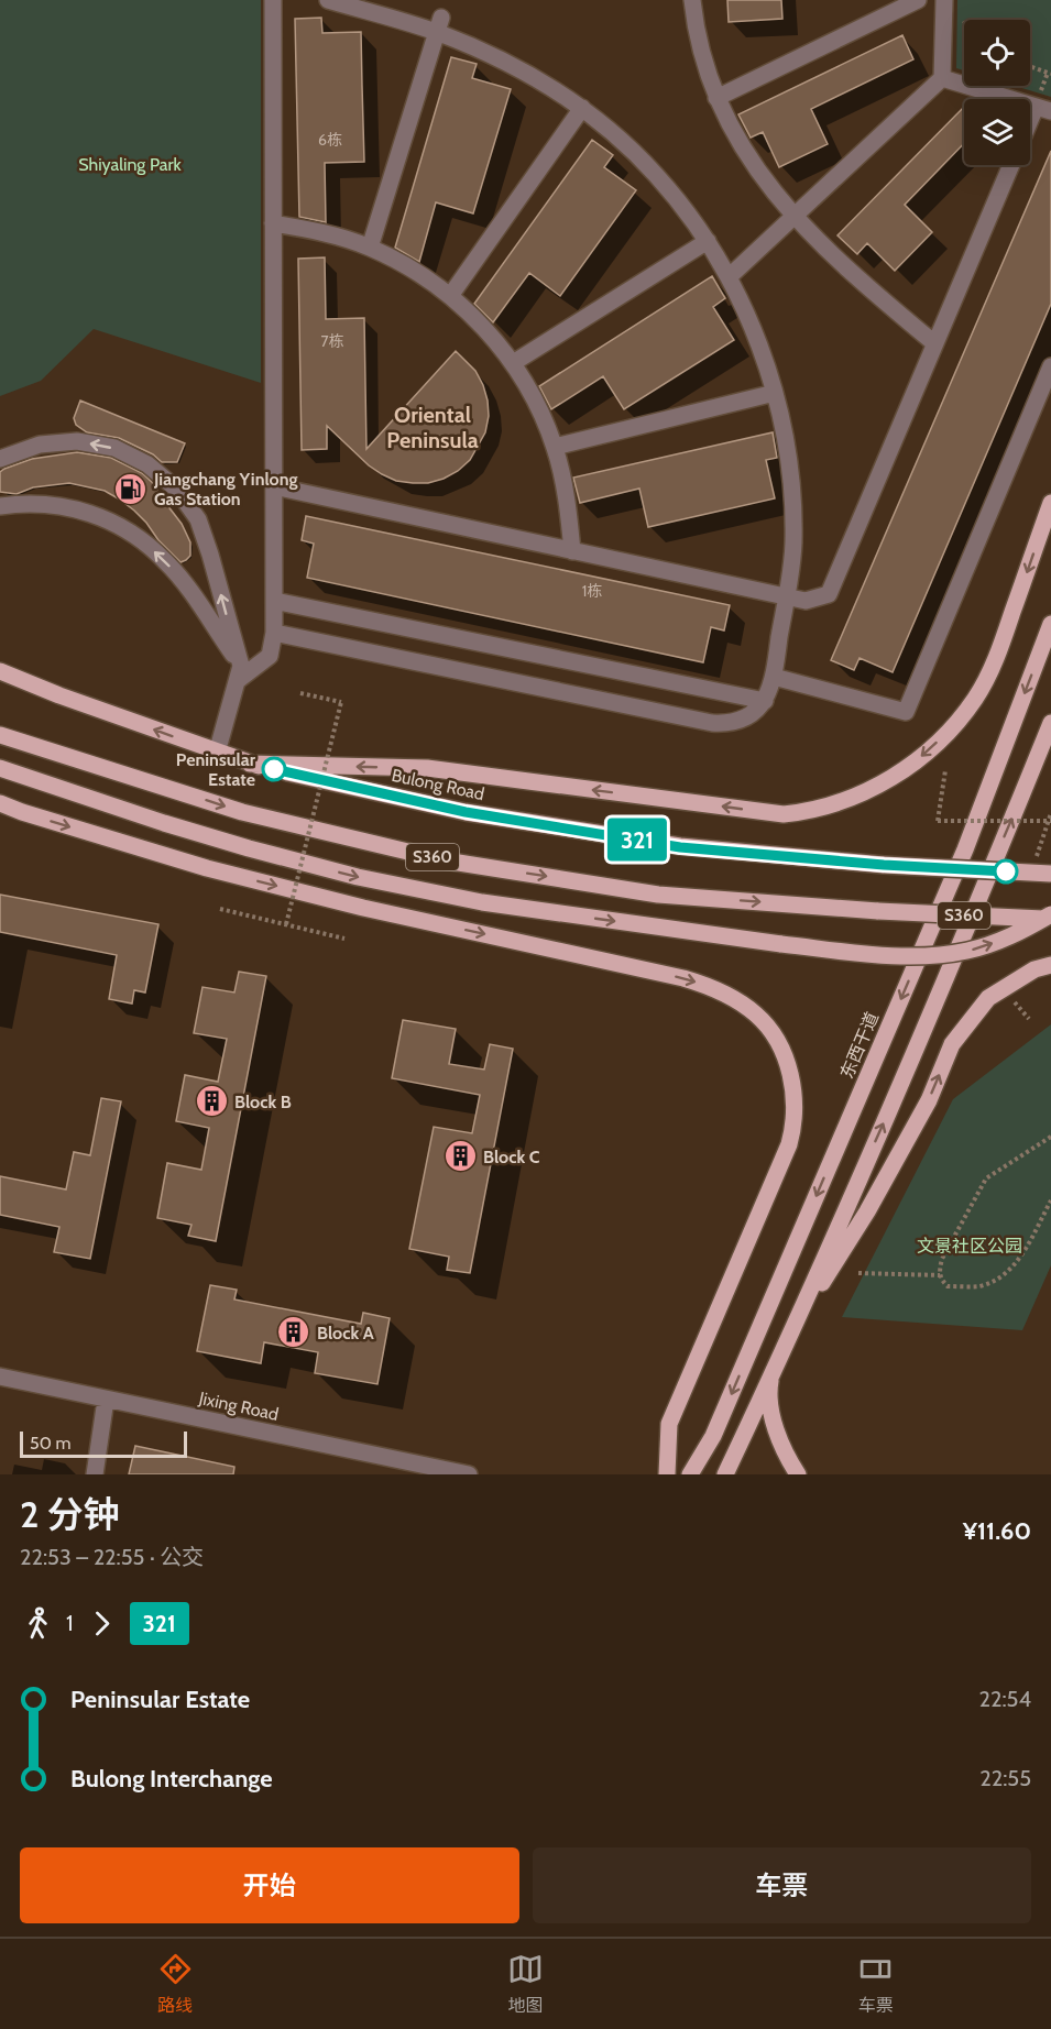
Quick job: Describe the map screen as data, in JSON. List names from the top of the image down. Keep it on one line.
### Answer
{"streets":{"main road":["Bulong Road","S360","东西干道"],"street":["Jixing Road"]},"districts":["Oriental Peninsula"],"parks":["Shiyaling Park","文景社区公园"],"places":{"fuel station":["Jiangchang Yinlong Gas Station"],"other":["Peninsular Estate"],"building":["Block B","Block C","Block A"]},"lines":["bus line 321"],"house_numbers":["6栋","7栋","1栋"],"scale_bar":"50 m","page":{"on_map":"321","scale":"50 m","heading":["2 分钟","22:53 – 22:55 · 公交","¥11.60"],"legs":["1","321"],"list":[{"name":"Peninsular Estate","value":"22:54"},{"name":"Bulong Interchange","value":"22:55"}],"buttons":["开始","车票"],"tabs":["路线","地图","车票"]}}
